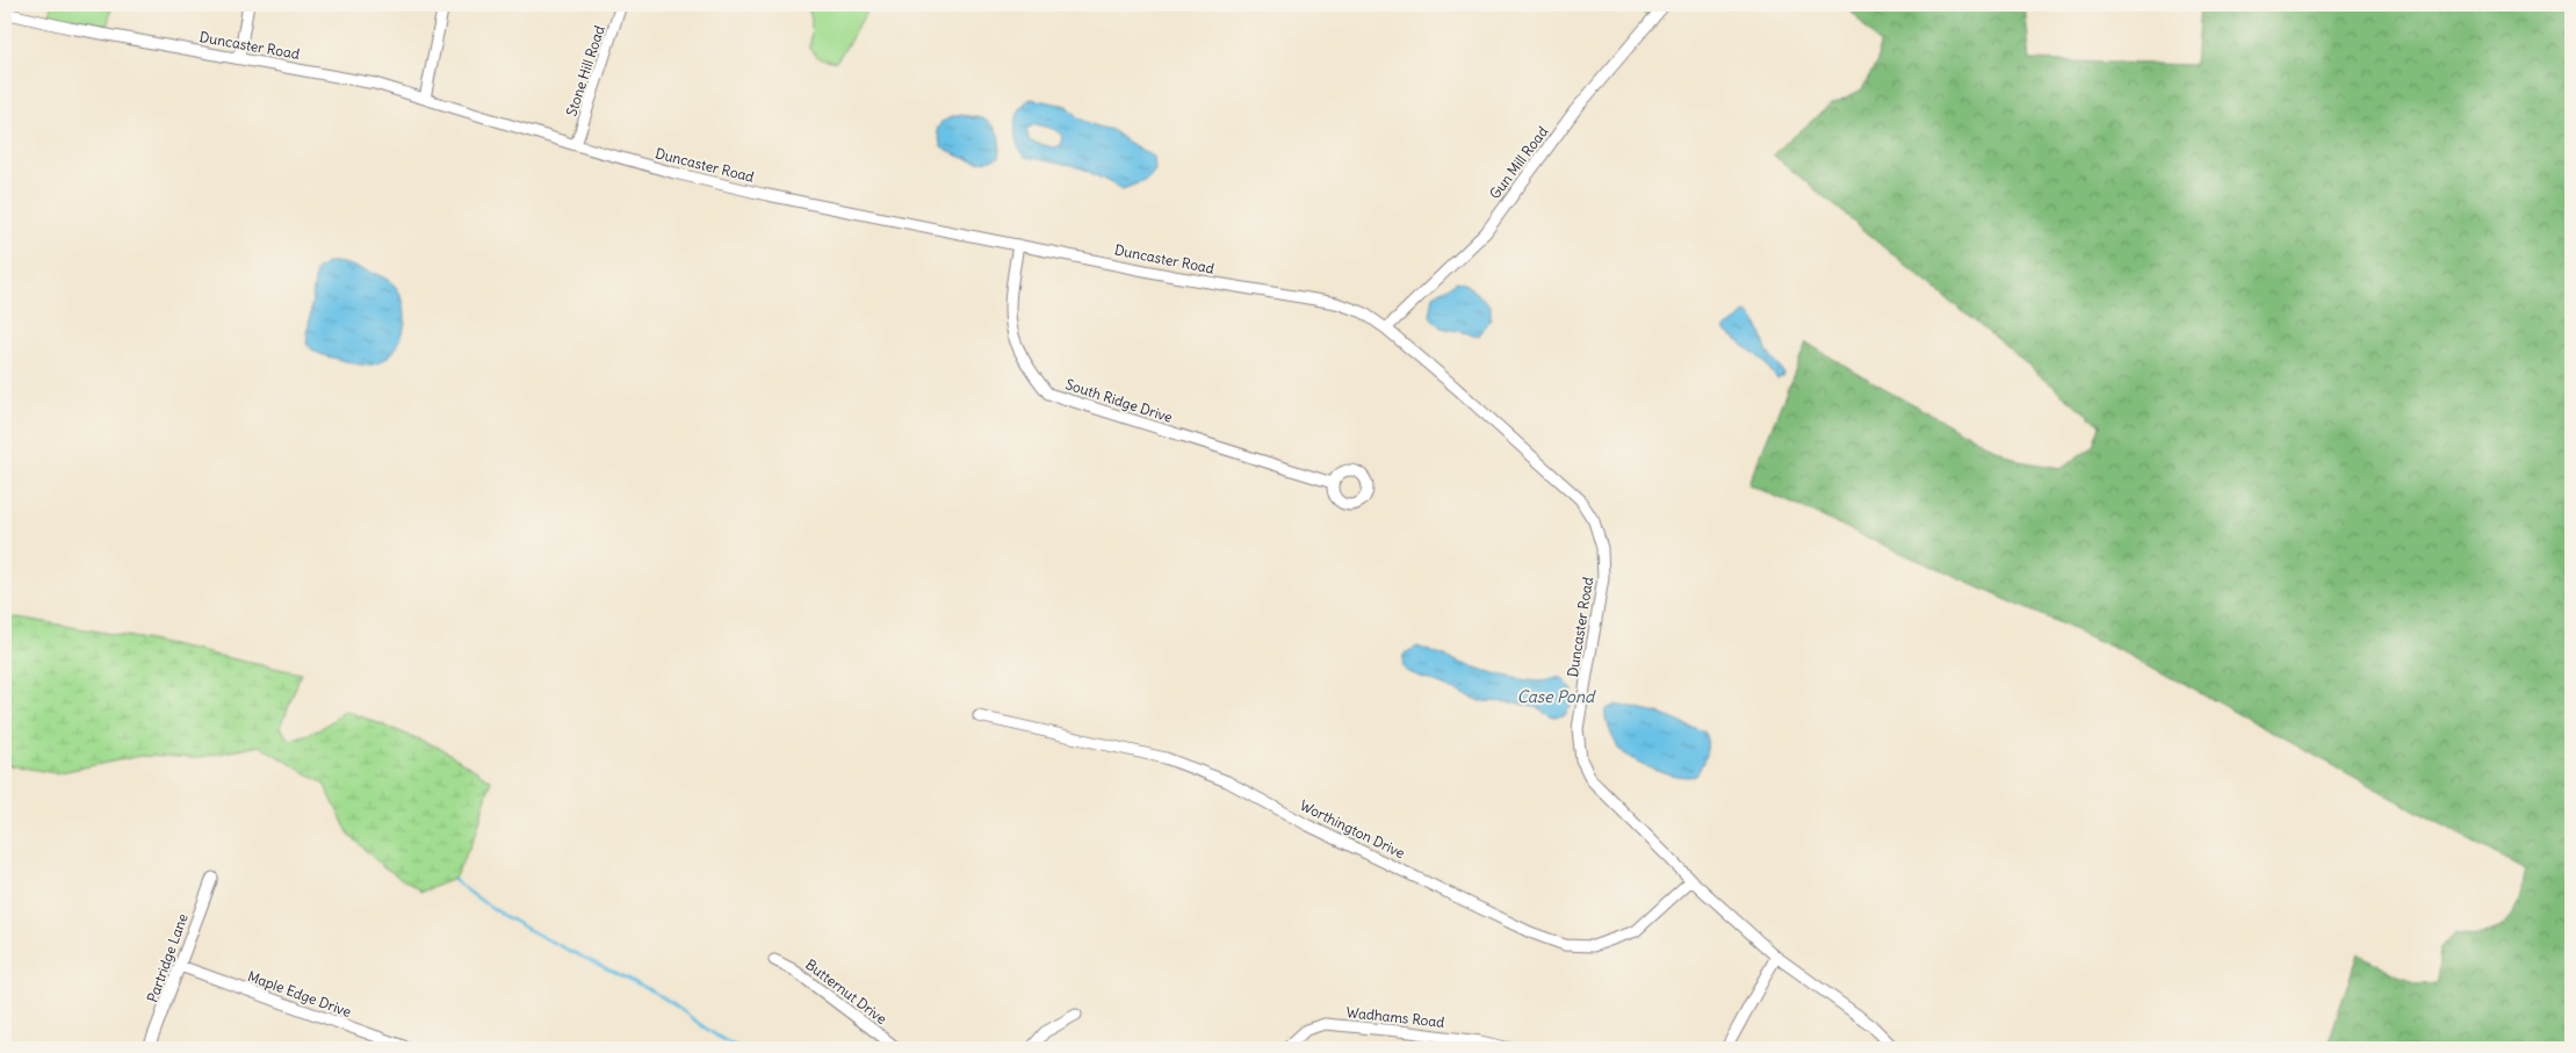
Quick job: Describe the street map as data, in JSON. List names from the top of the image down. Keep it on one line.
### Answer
{"streets":{"street":["Duncaster Road","Stone Hill Road","Gun Mill Road","South Ridge Drive","Worthington Drive","Partridge Lane","Butternut Drive","Maple Edge Drive","Wadhams Road"]},"crossings":[["Duncaster Road","Stone Hill Road"],["Duncaster Road","Gun Mill Road"],["Duncaster Road","South Ridge Drive"],["Duncaster Road","Worthington Drive"],["Partridge Lane","Maple Edge Drive"]],"water":["Case Pond"]}
